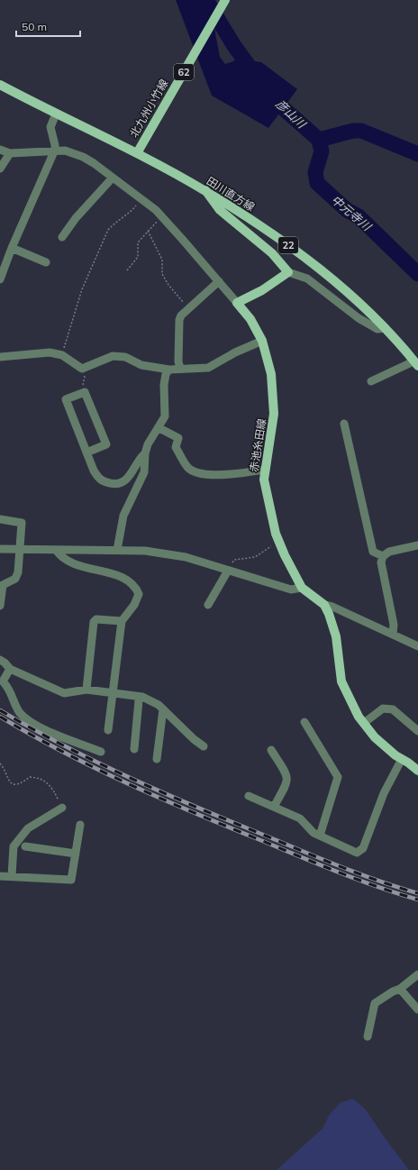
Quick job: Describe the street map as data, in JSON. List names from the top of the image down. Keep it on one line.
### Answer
{"streets":{"main road":["62","北九州小竹線","田川直方線","22","赤池糸田線"]},"crossings":[["北九州小竹線","田川直方線"]],"water":["彦山川","中元寺川"],"scale_bar":"50 m"}
